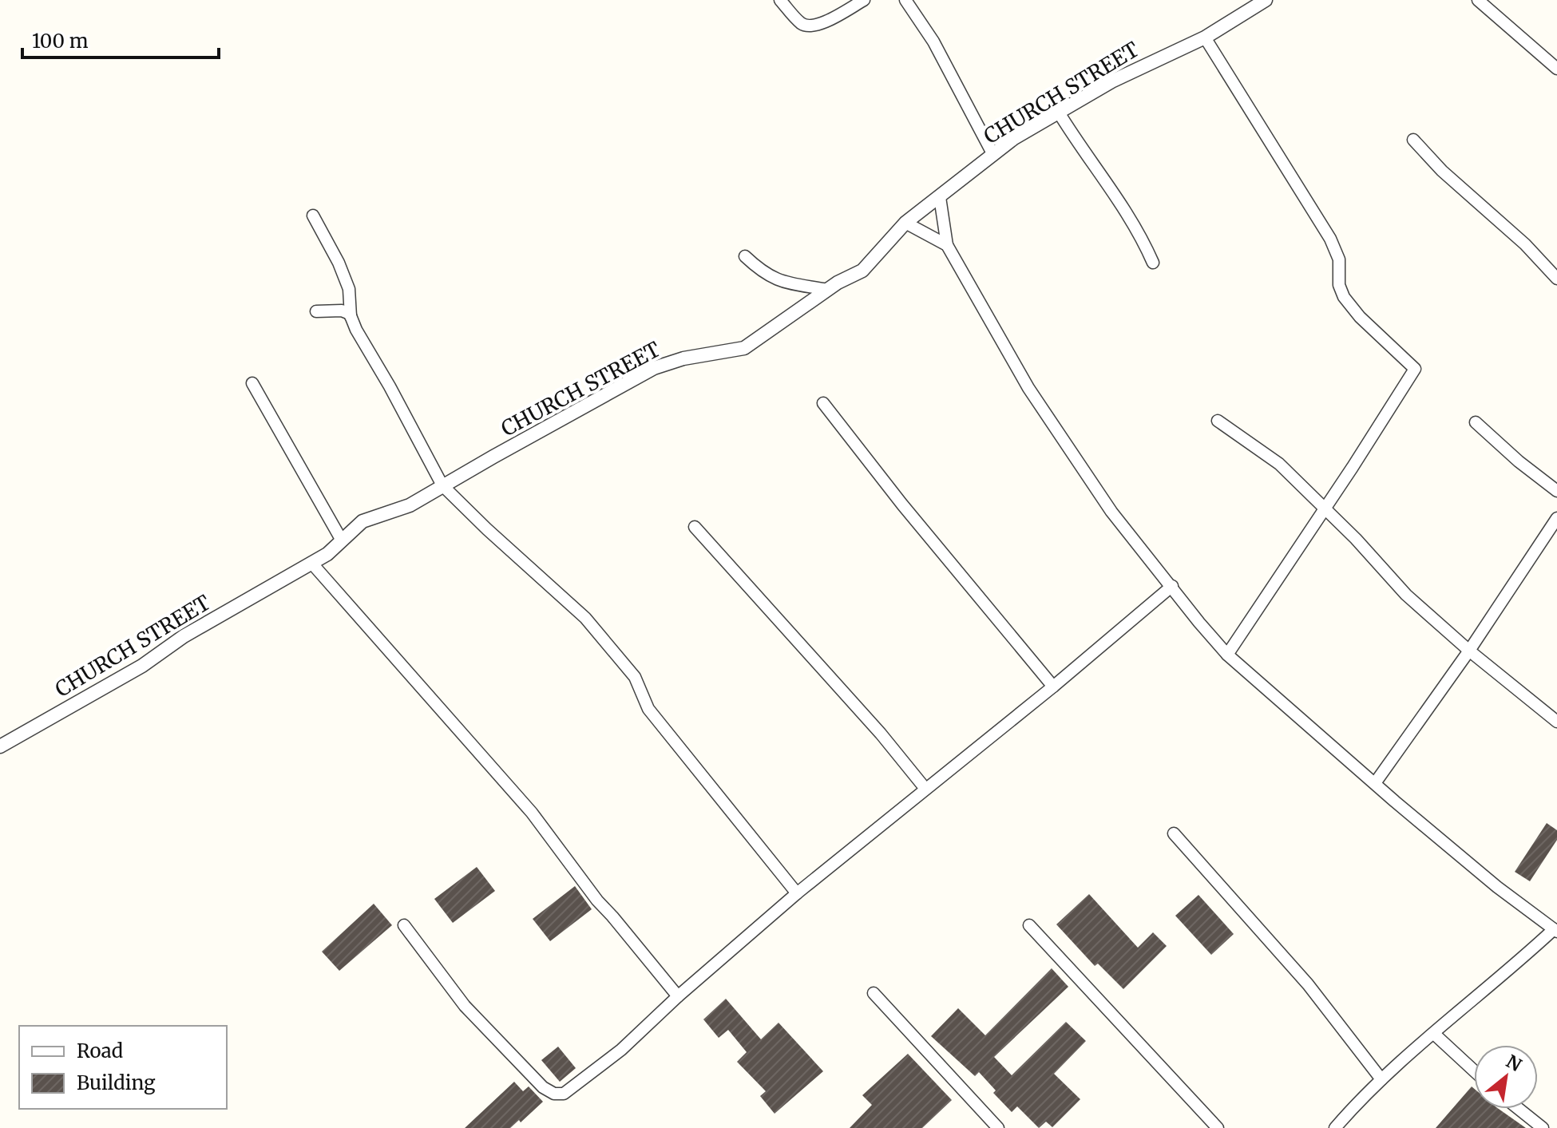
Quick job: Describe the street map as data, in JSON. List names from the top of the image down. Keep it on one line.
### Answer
{"streets":{"street":["CHURCH STREET"]},"legend":["Road","Building"],"scale_bar":"100 m","north":"top right"}
